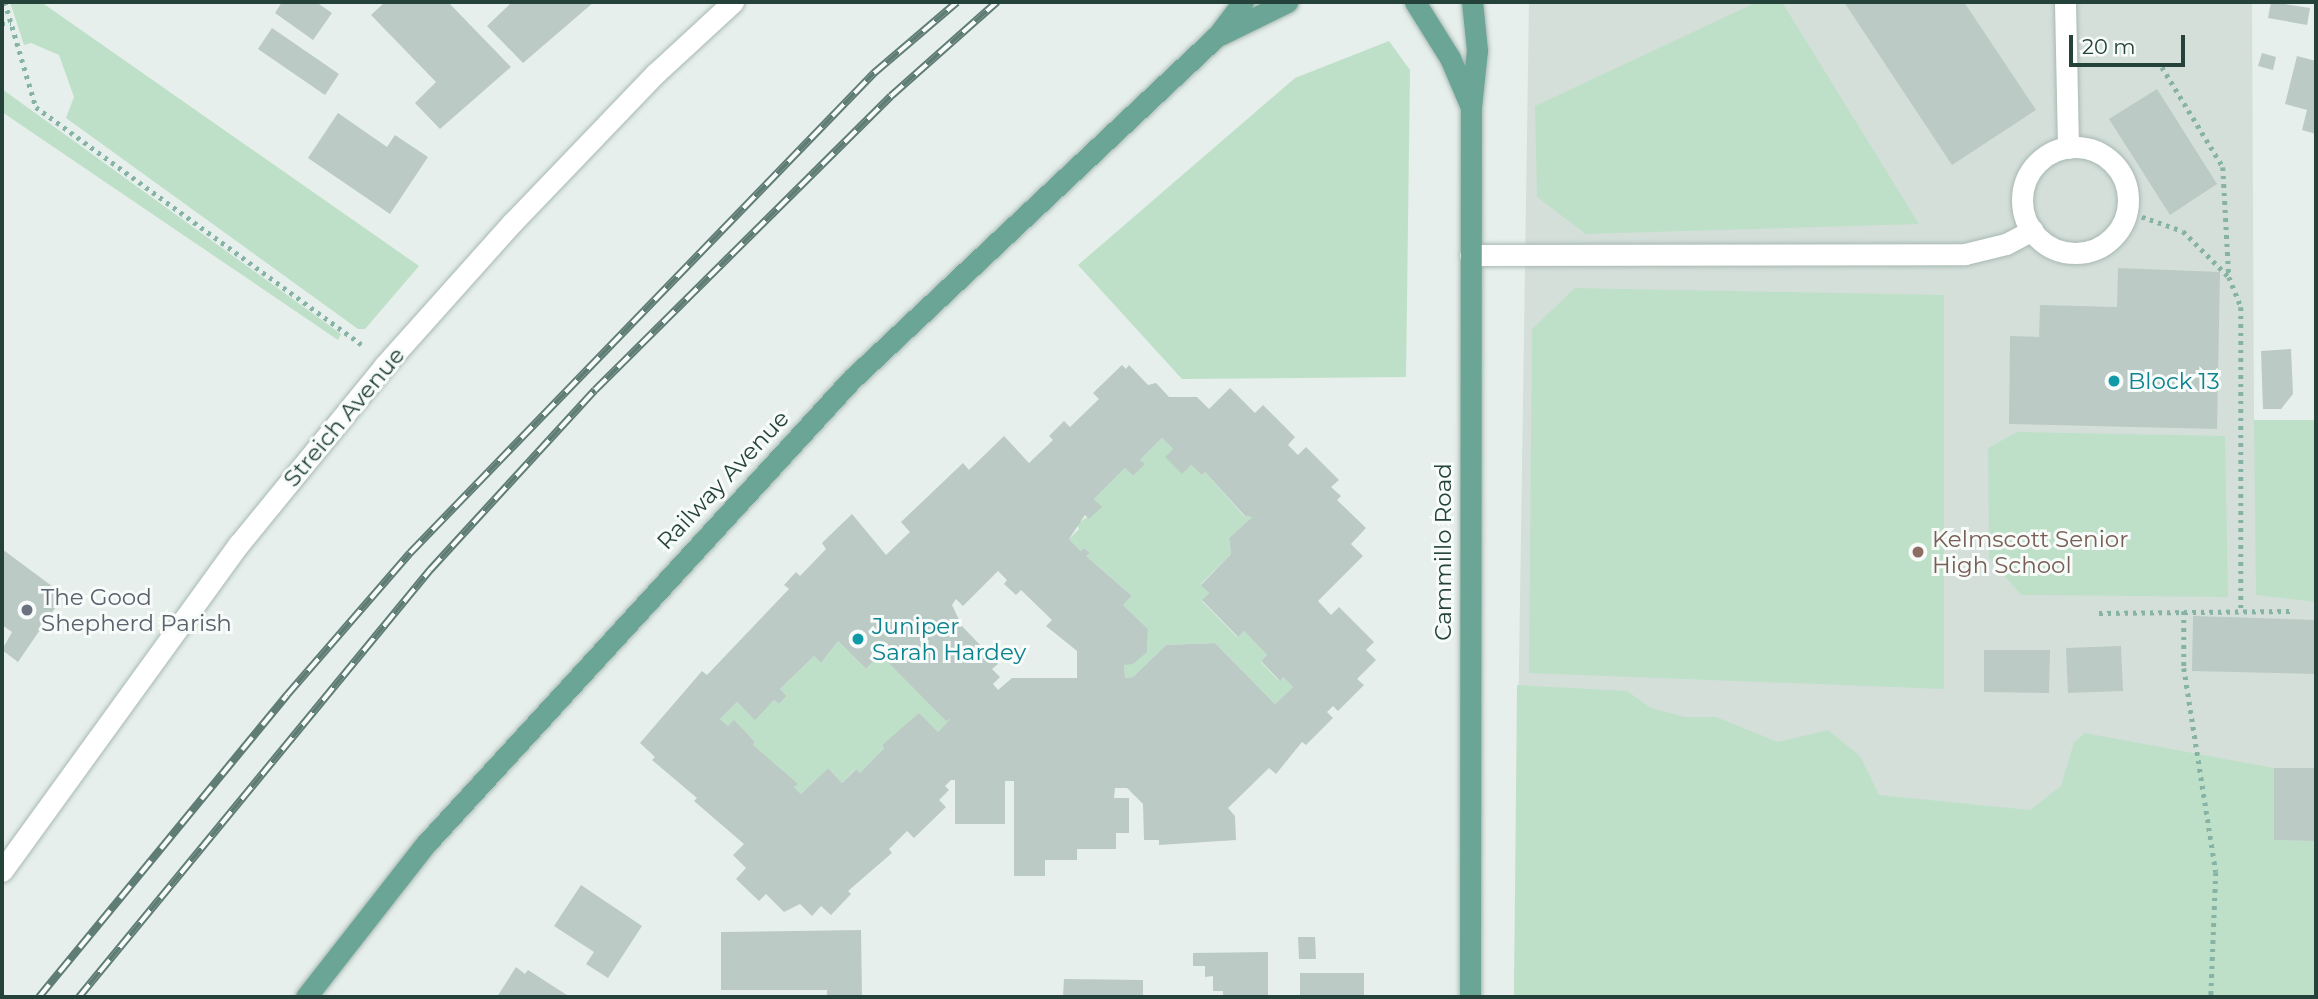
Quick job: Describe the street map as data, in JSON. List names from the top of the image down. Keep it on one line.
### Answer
{"streets":{"main road":["Railway Avenue","Cammillo Road"],"street":["Streich Avenue"]},"places":["Block 13","Kelmscott Senior High School","The Good Shepherd Parish","Juniper Sarah Hardey"],"scale_bar":"20 m"}
